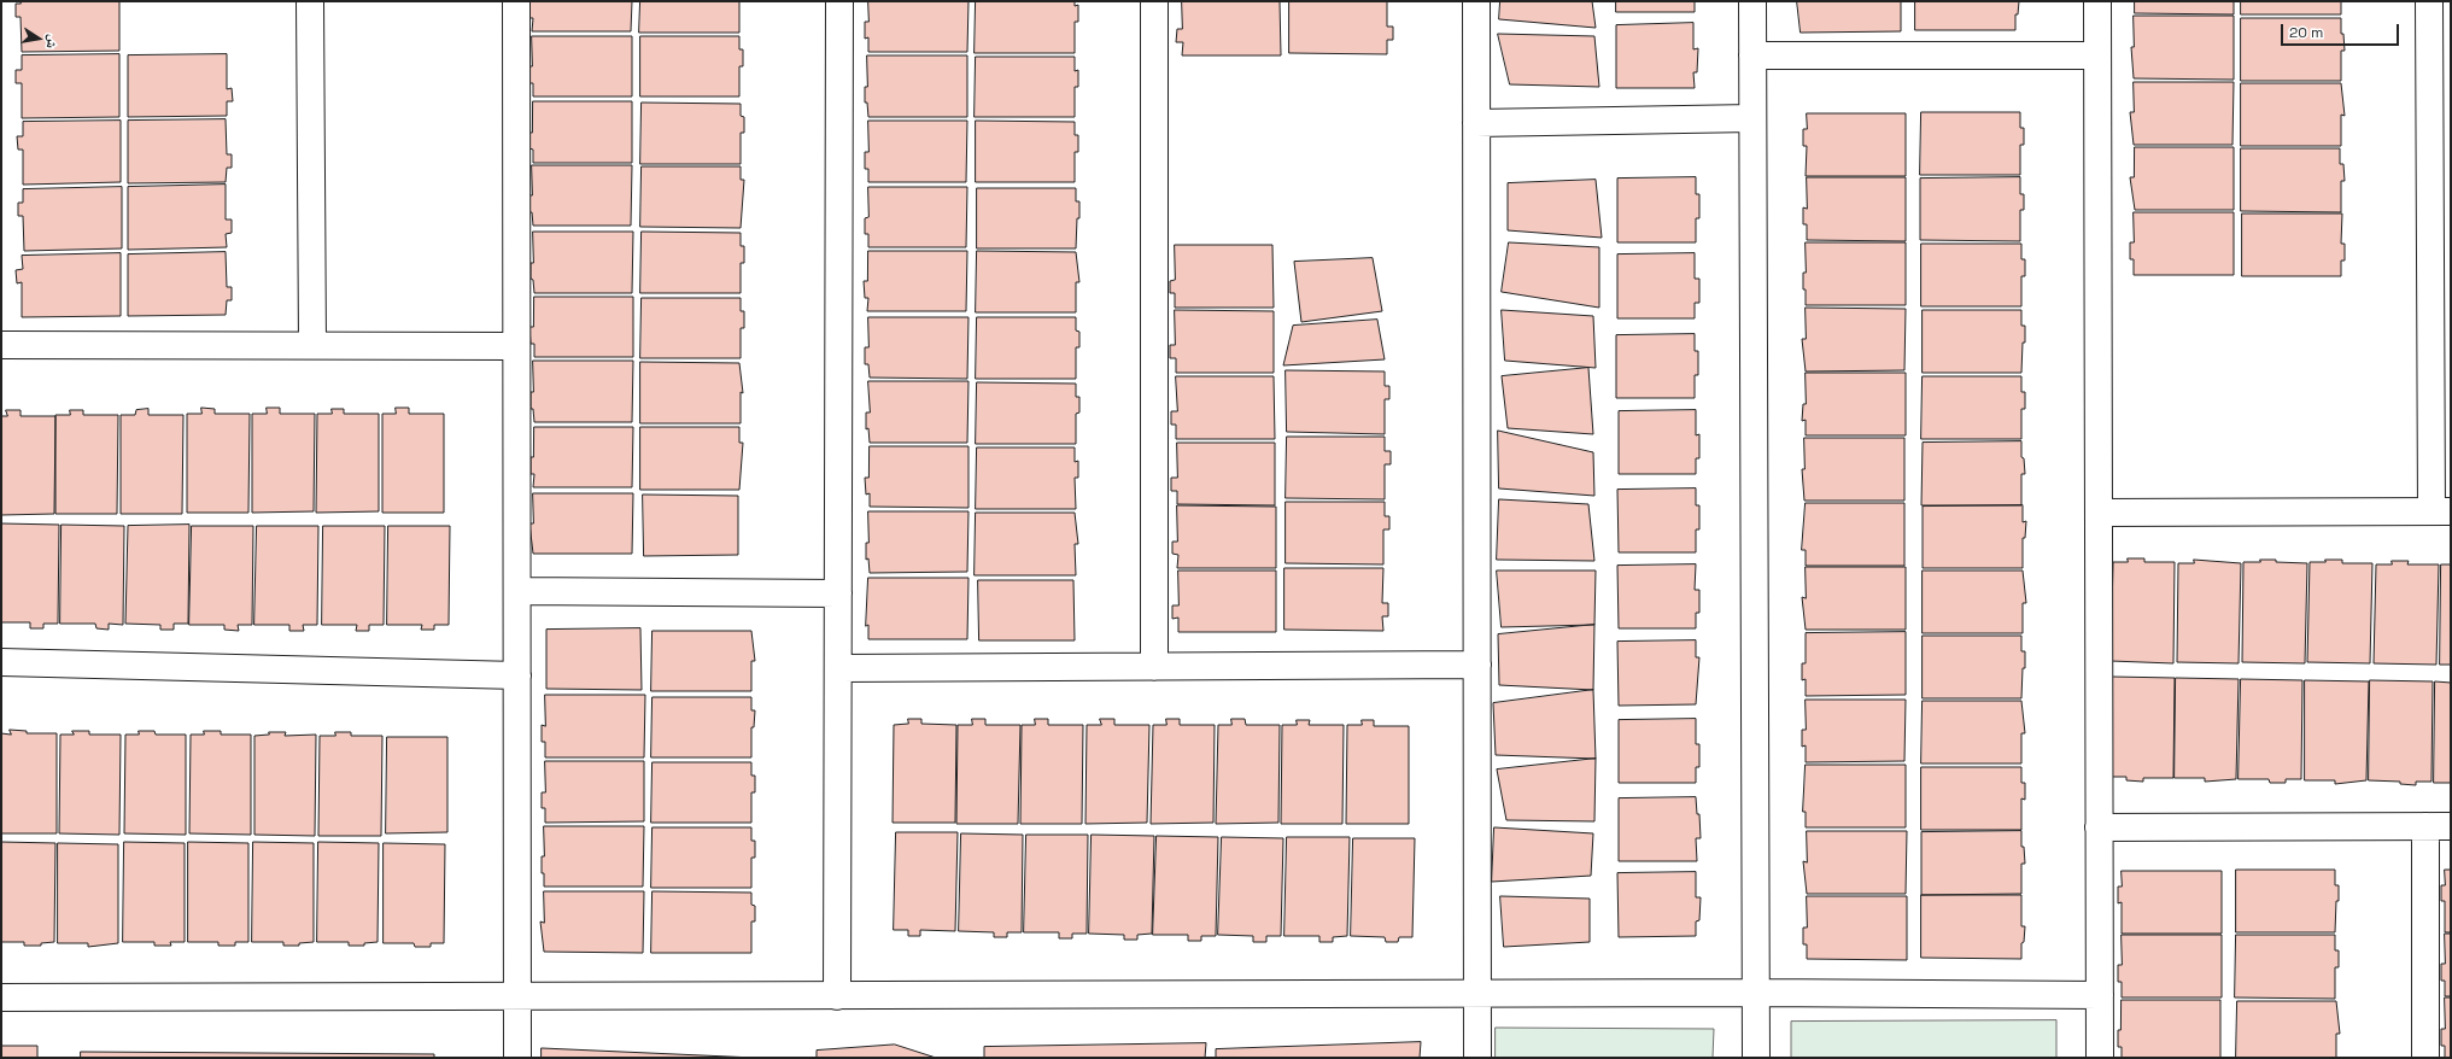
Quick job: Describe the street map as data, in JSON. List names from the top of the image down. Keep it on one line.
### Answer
{"scale_bar":"20 m","north":"right"}
